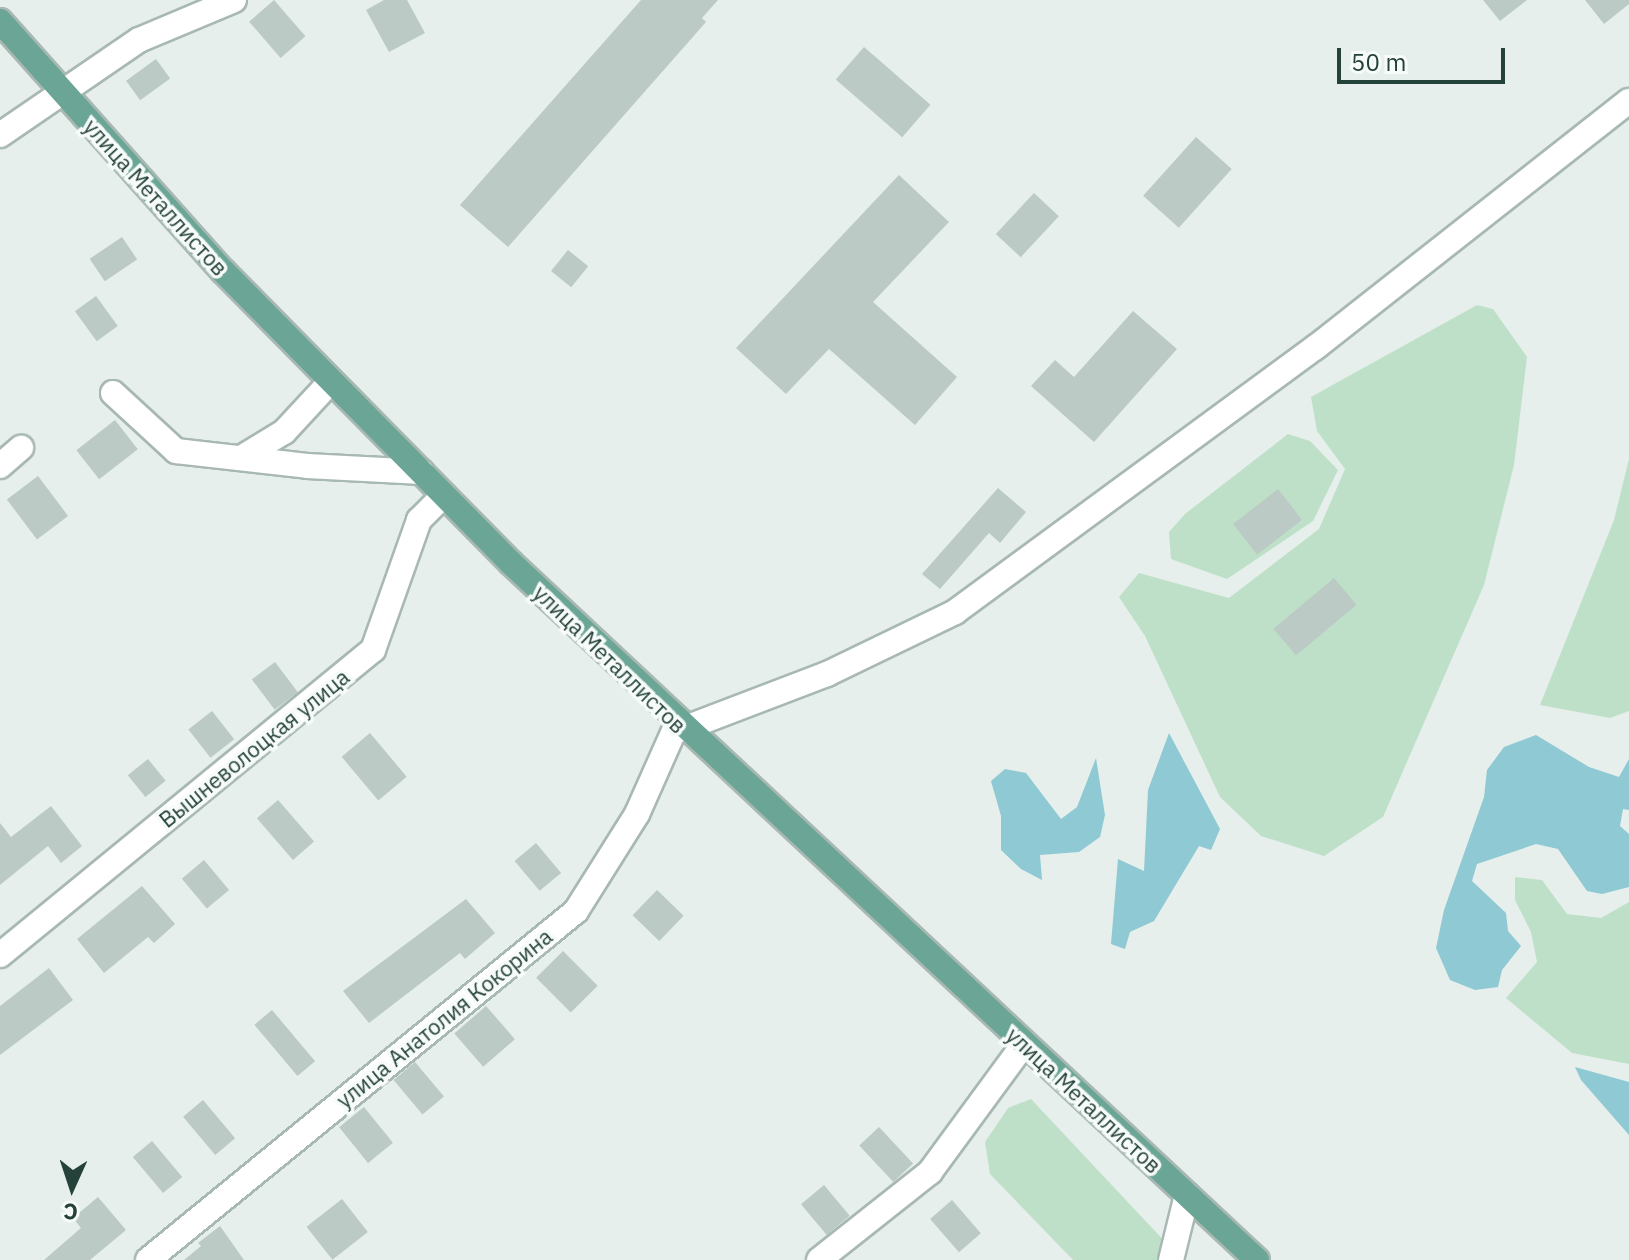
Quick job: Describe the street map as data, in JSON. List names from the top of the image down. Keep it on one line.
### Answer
{"streets":{"main road":["улица Металлистов"],"street":["Вышневолоцкая улица","улица Анатолия Кокорина"]},"crossings":[["улица Металлистов","Вышневолоцкая улица"],["улица Металлистов","улица Анатолия Кокорина"]],"scale_bar":"50 m","north":"bottom"}
